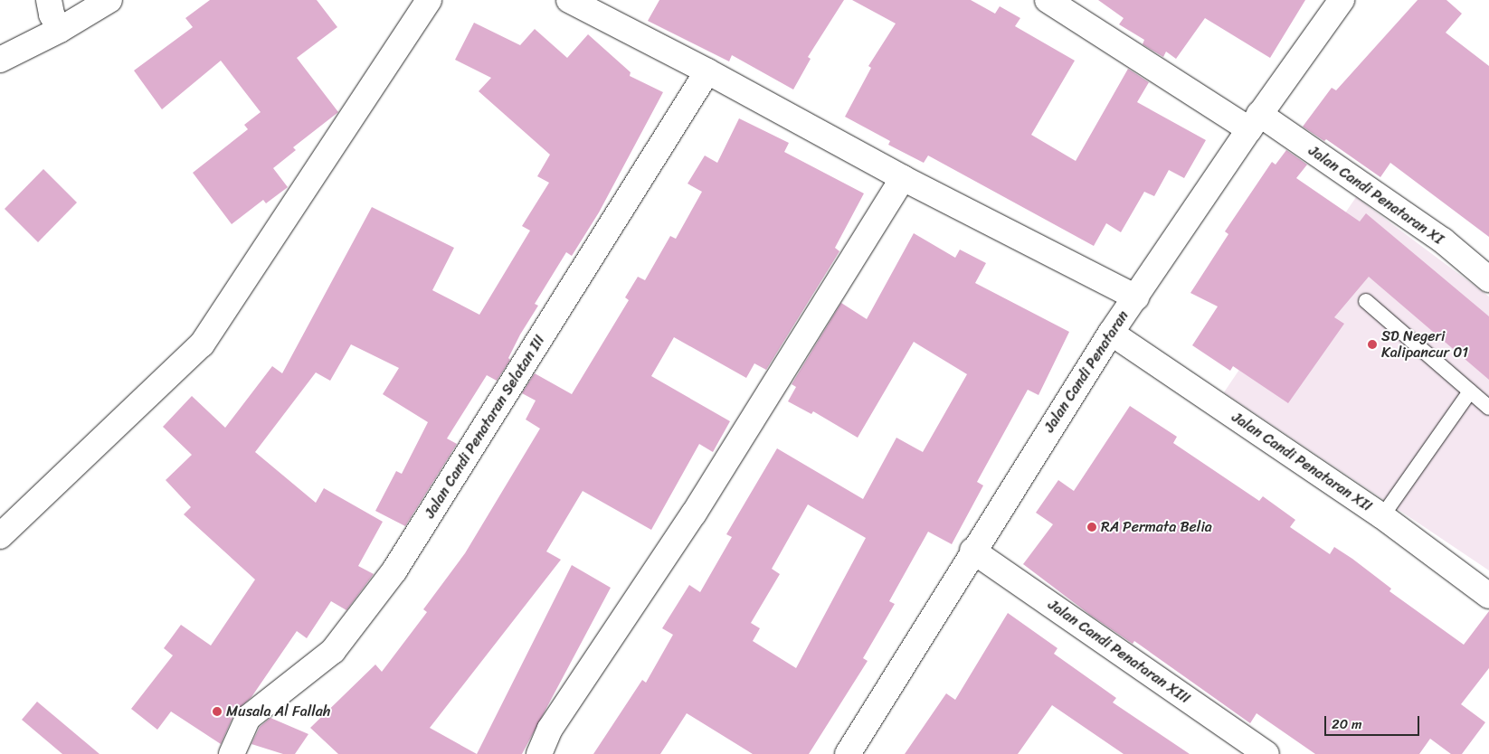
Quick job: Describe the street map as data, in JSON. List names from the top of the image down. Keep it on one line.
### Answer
{"streets":{"street":["Jalan Candi Penataran XI","Jalan Candi Penataran","Jalan Candi Penataran Selatan III","Jalan Candi Penataran XII","Jalan Candi Penataran XIII"]},"crossings":[["Jalan Candi Penataran XI","Jalan Candi Penataran"],["Jalan Candi Penataran","Jalan Candi Penataran XII"],["Jalan Candi Penataran","Jalan Candi Penataran XIII"]],"places":["SD Negeri Kalipancur 01","RA Permata Belia","Musala Al Fallah"],"scale_bar":"20 m"}
